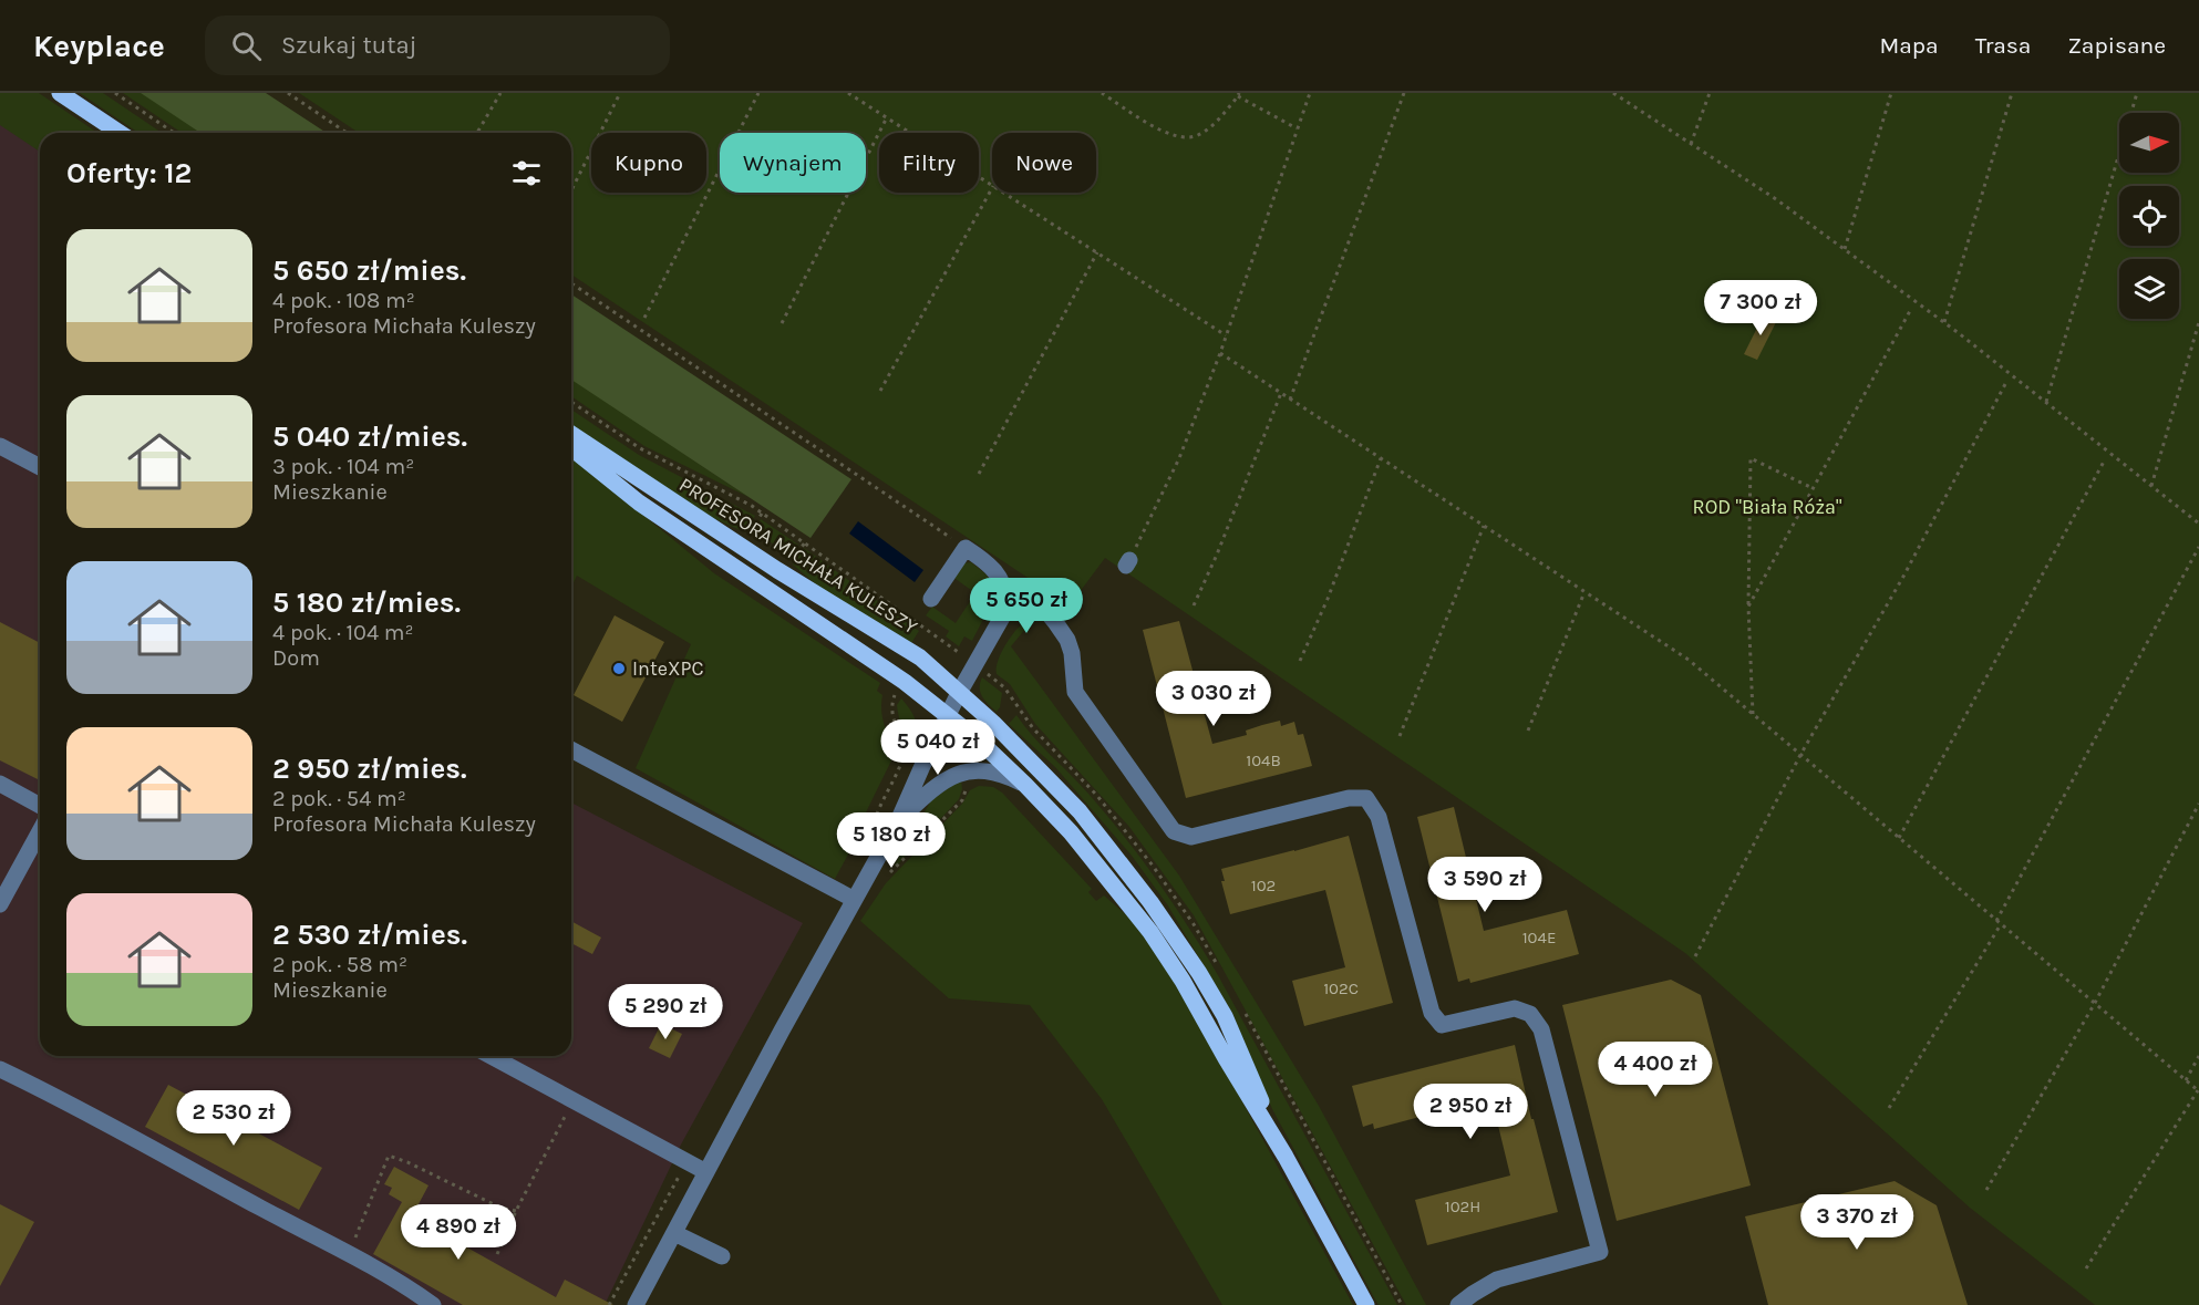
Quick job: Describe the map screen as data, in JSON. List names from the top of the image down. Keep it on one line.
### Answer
{"streets":{"main road":["PROFESORA MICHAŁA KULESZY"]},"parks":["ROD \"Biała Róża\""],"places":["InteXPC"],"house_numbers":["104B","102","104E","102C","102H"],"north":"right","page":{"header":"Keyplace","search":"Szukaj tutaj","nav":["Mapa","Trasa","Zapisane"],"chip":["Kupno","Wynajem","Filtry","Nowe"],"heading":"Oferty: 12","list":[{"name":"5 650 zł/mies.","note":"4 pok. · 108 m² · Profesora Michała Kuleszy"},{"name":"5 040 zł/mies.","note":"3 pok. · 104 m² · Mieszkanie"},{"name":"5 180 zł/mies.","note":"4 pok. · 104 m² · Dom"},{"name":"2 950 zł/mies.","note":"2 pok. · 54 m² · Profesora Michała Kuleszy"},{"name":"2 530 zł/mies.","note":"2 pok. · 58 m² · Mieszkanie"}],"price":["7 300 zł","5 650 zł","3 030 zł","5 040 zł","5 180 zł","3 590 zł","5 290 zł","4 400 zł","2 950 zł","2 530 zł","3 370 zł","4 890 zł"]}}
